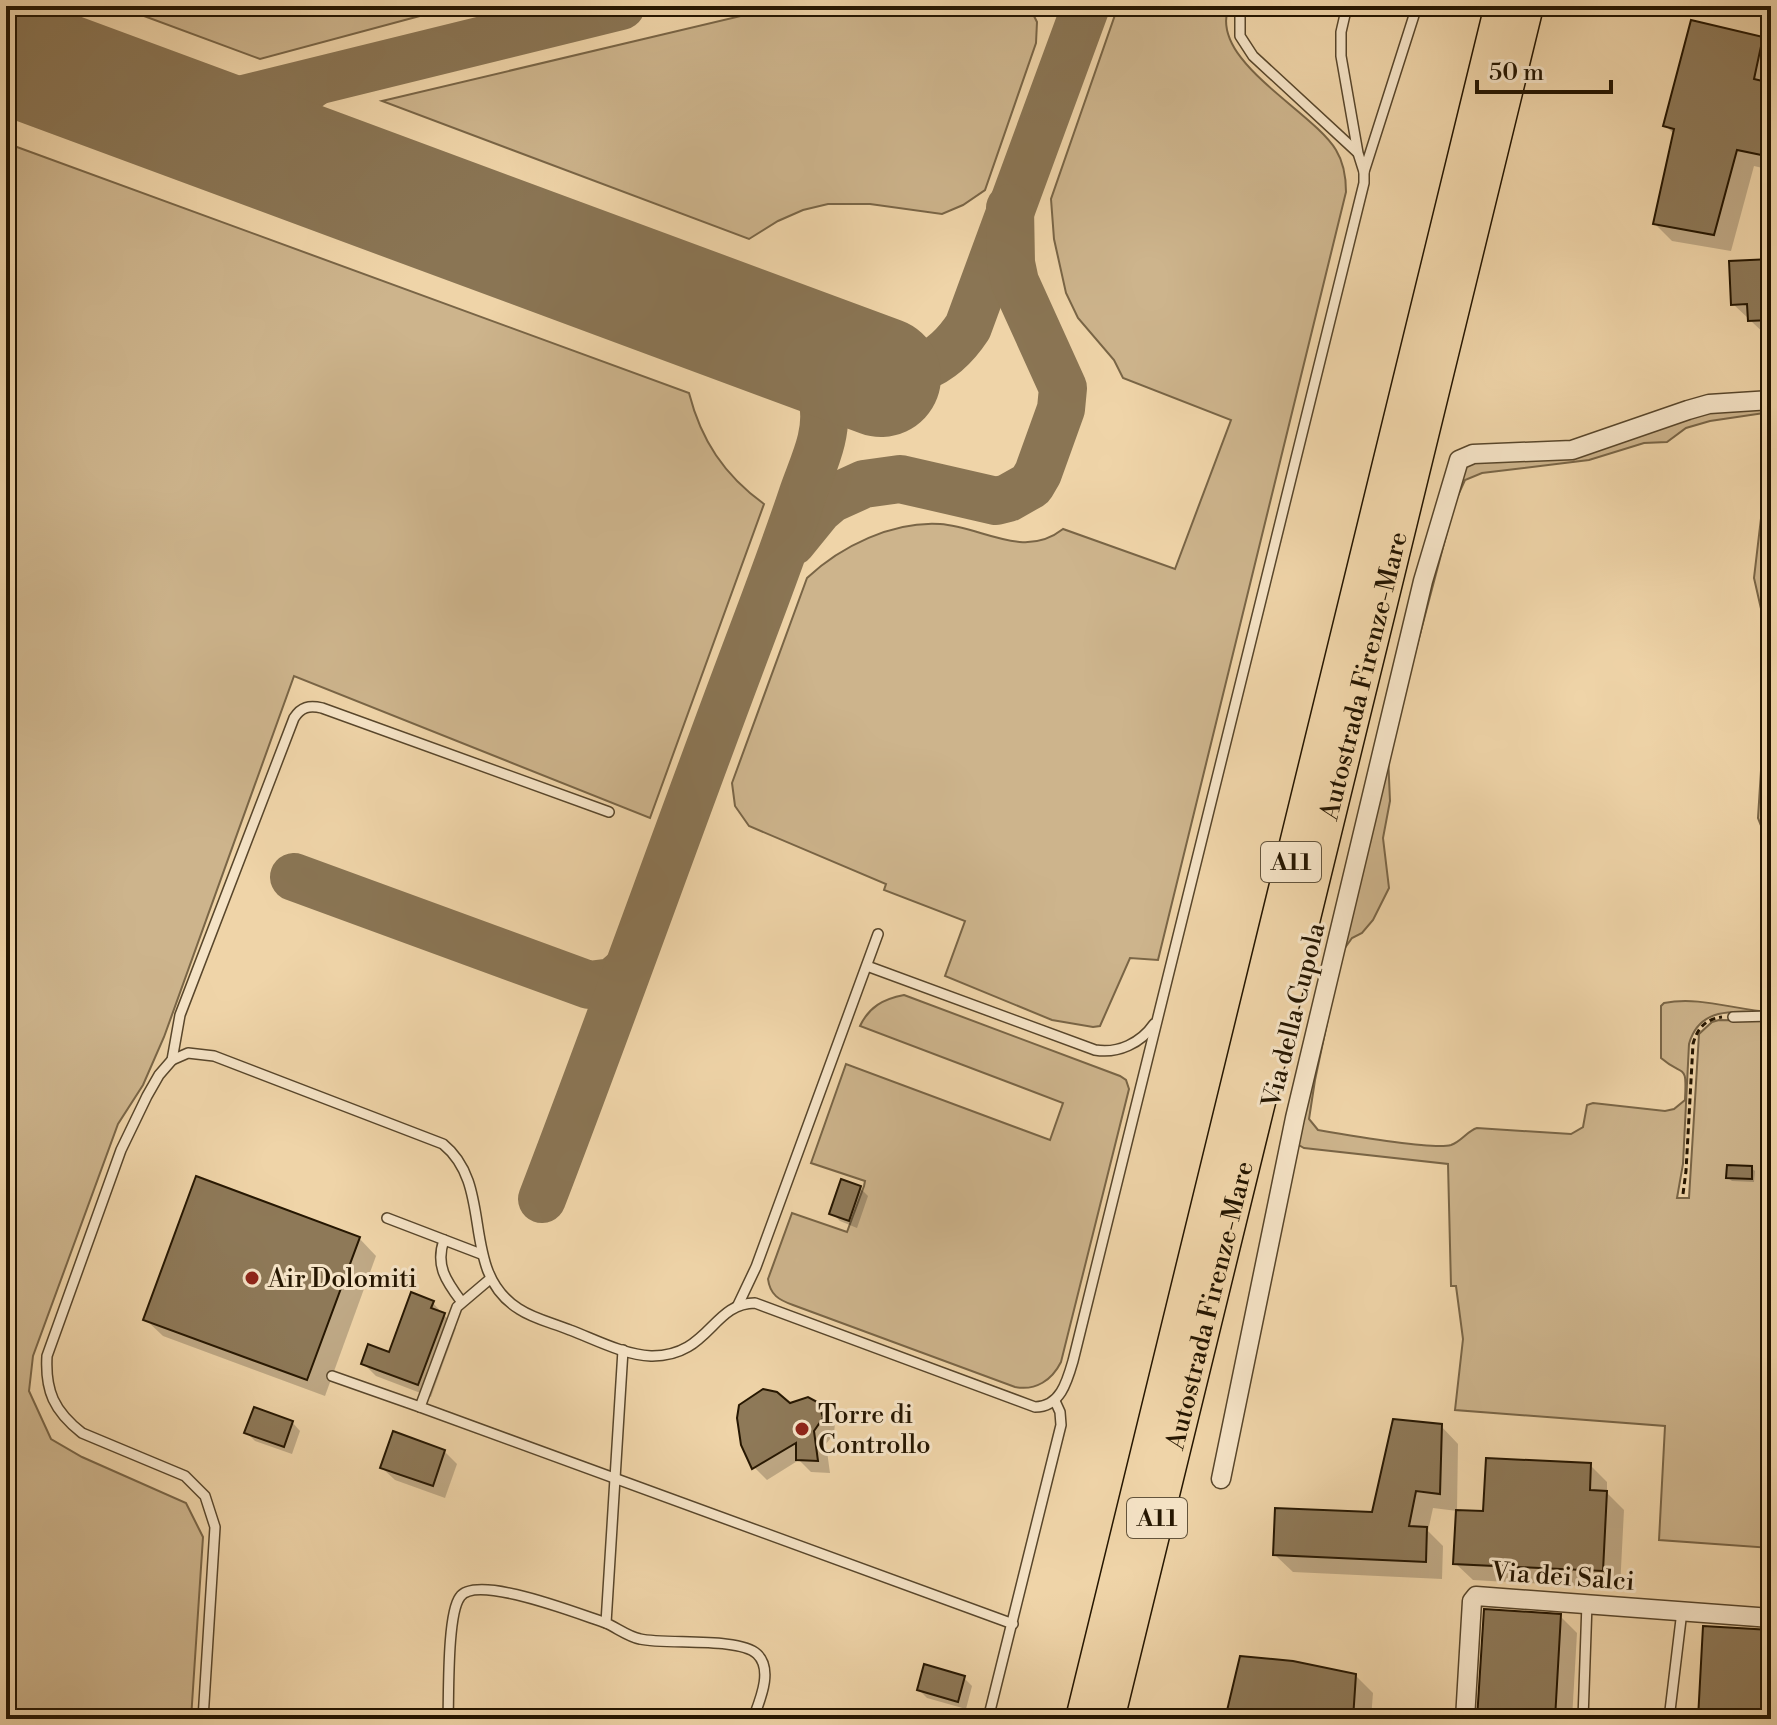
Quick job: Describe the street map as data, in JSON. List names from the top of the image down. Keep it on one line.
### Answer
{"streets":{"highway":["Autostrada Firenze-Mare","A11"],"street":["Via della Cupola","Via dei Salci"]},"places":["Air Dolomiti","Torre di Controllo"],"scale_bar":"50 m"}
